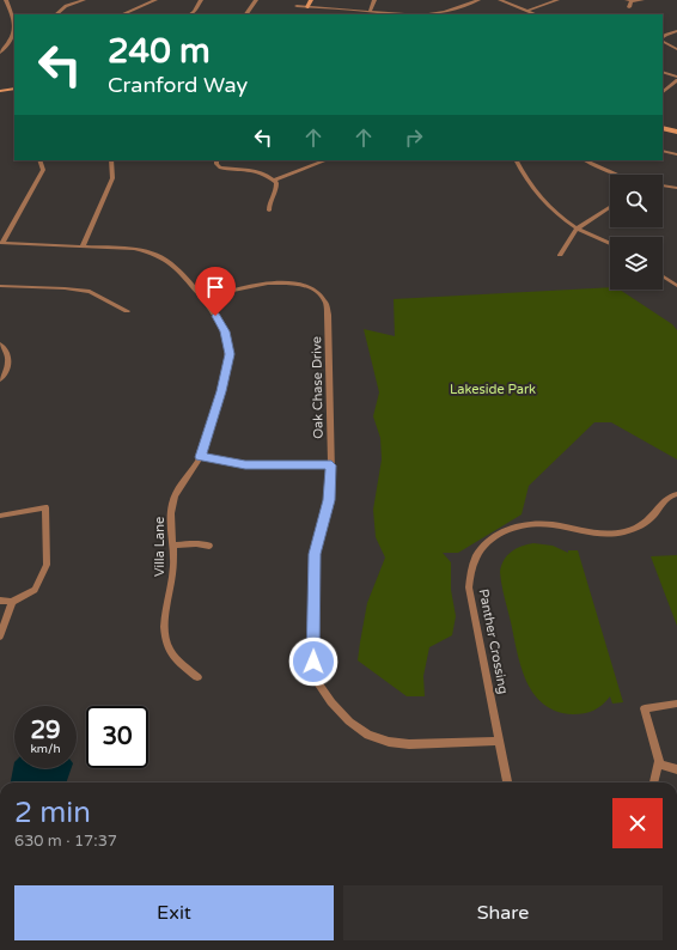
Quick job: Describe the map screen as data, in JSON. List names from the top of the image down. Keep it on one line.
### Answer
{"streets":{"street":["Oak Chase Drive","Villa Lane","Panther Crossing"]},"crossings":[["Oak Chase Drive","Villa Lane"],["Oak Chase Drive","Panther Crossing"]],"parks":["Lakeside Park"],"page":{"turn":["240 m","Cranford Way"],"speed":"29 km/h","limit":"30","heading":["2 min","630 m · 17:37"],"buttons":["Exit","Share"]}}
